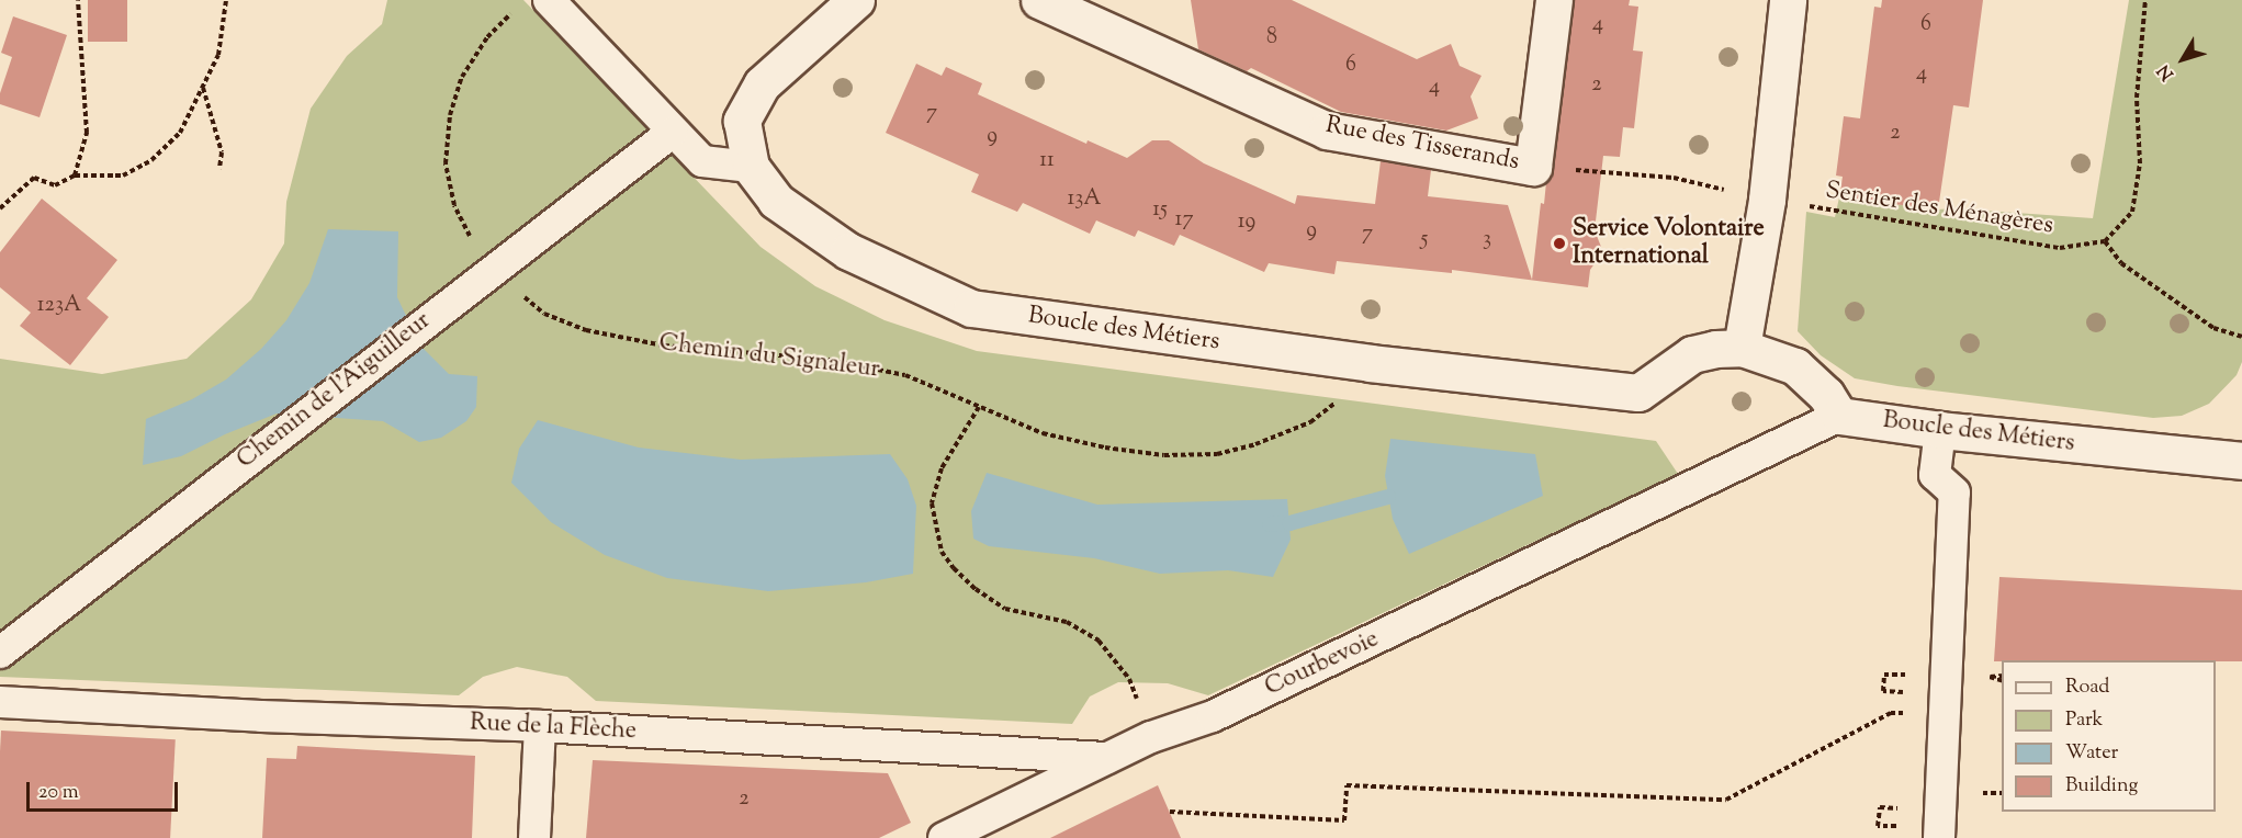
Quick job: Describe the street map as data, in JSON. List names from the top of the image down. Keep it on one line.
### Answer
{"streets":{"street":["Rue des Tisserands","Boucle des Métiers","Chemin de l'Aiguilleur","Courbevoie","Rue de la Flèche"],"path":["Sentier des Ménagères","Chemin du Signaleur"]},"crossings":[["Boucle des Métiers","Chemin du Signaleur"],["Boucle des Métiers","Courbevoie"],["Chemin du Signaleur","Chemin de l'Aiguilleur"],["Courbevoie","Rue de la Flèche"]],"places":["Service Volontaire International"],"house_numbers":["4","6","8","6","4","2","4","7","2","9","11","13A","15","17","19","9","7","5","3","123A","2"],"legend":["Road","Park","Water","Building"],"scale_bar":"20 m","north":"bottom left"}
